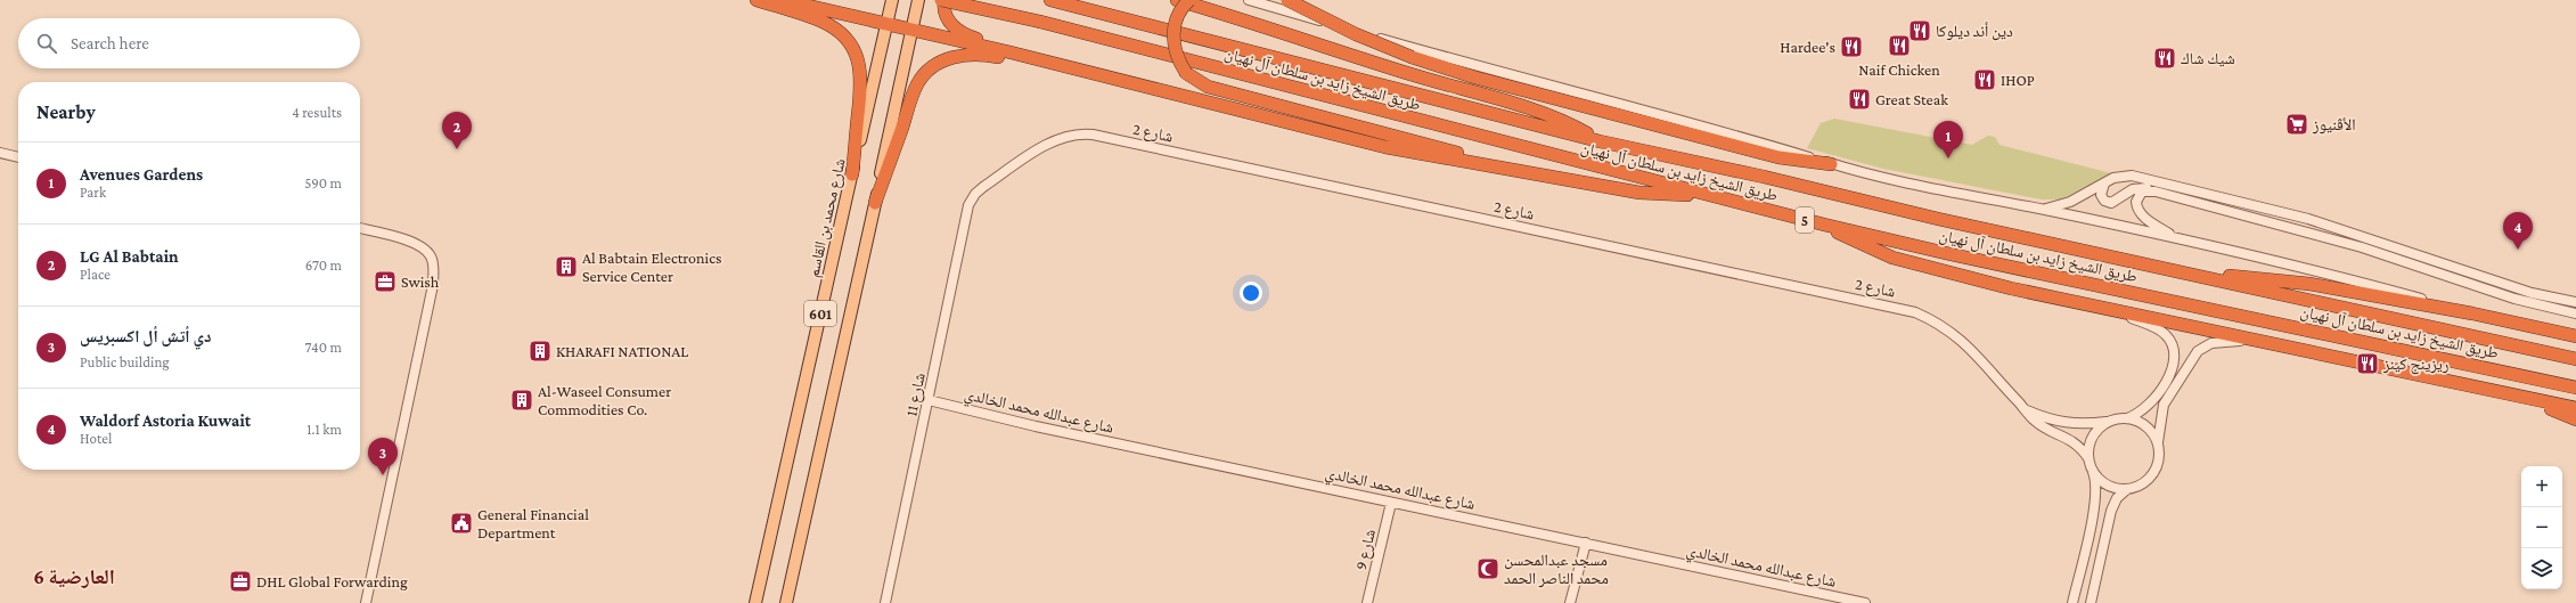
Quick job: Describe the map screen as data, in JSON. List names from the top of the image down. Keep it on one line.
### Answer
{"streets":{"highway":["طريق الشيخ زايد بن سلطان آل نهيان","5"],"main road":["شارع محمد بن القاسم","601"],"street":["شارع 2","شارع 11","شارع عبدالله محمد الخالدي","شارع 9"]},"crossings":[["شارع 2","شارع 11"],["شارع 11","شارع عبدالله محمد الخالدي"],["شارع عبدالله محمد الخالدي","شارع 9"]],"districts":["العارضية 6"],"places":{"restaurant":["دين أند ديلوكا","Naif Chicken","Hardee's","شيك شاك","IHOP","Great Steak","ريزينج كينز"],"supermarket":["الأڤنيوز"],"building":["Al Babtain Electronics Service Center","KHARAFI NATIONAL","Al-Waseel Consumer Commodities Co."],"office":["Swish","DHL Global Forwarding"],"public building":["General Financial Department"],"mosque":["مسجد عبدالمحسن محمد الناصر الحمد"]},"page":{"search":"Search here","heading":["Nearby","4 results"],"pins":["2","1","4","3"],"list":[{"mark":"1","name":"Avenues Gardens","note":"Park","value":"590 m"},{"mark":"2","name":"LG Al Babtain","note":"Place","value":"670 m"},{"mark":"3","name":"دي أتش أل اكسبريس","note":"Public building","value":"740 m"},{"mark":"4","name":"Waldorf Astoria Kuwait","note":"Hotel","value":"1.1 km"}],"map_buttons":["+","−"]}}
